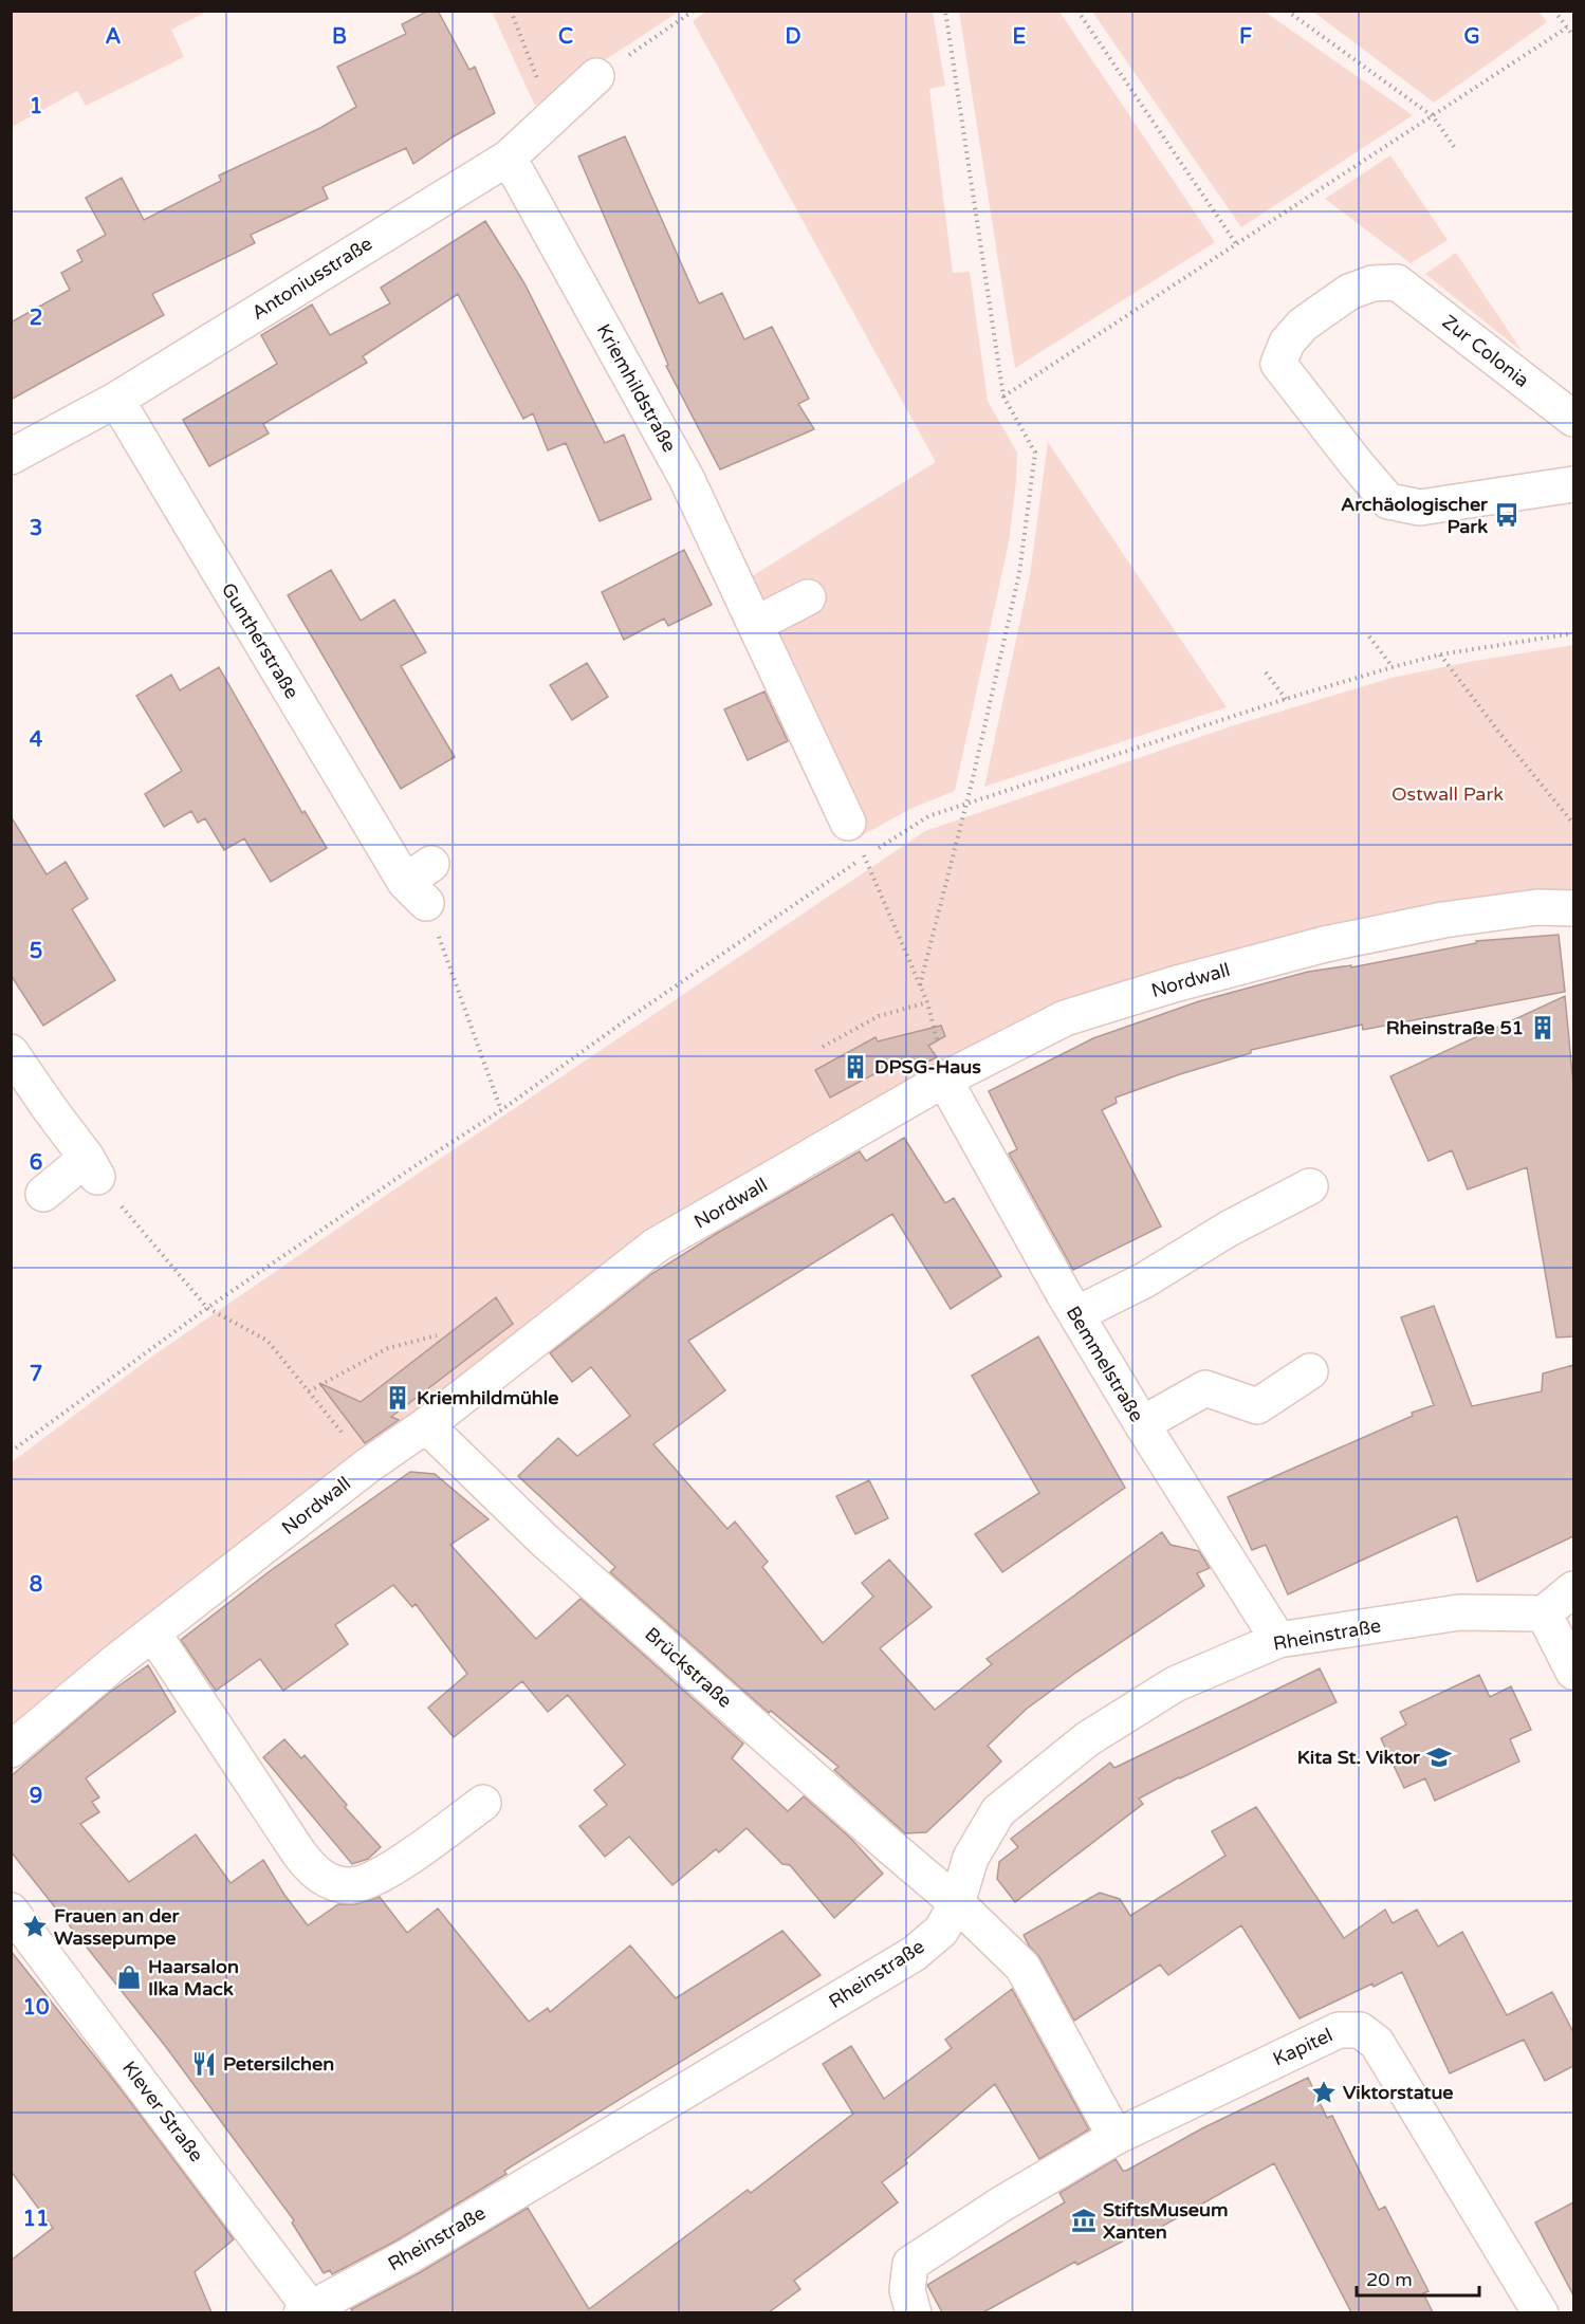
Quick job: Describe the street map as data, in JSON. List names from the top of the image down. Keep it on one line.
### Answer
{"streets":{"street":["Antoniusstraße","Zur Colonia","Kriemhildstraße","Guntherstraße","Nordwall","Bemmelstraße","Rheinstraße","Brückstraße","Kapitel","Klever Straße"]},"crossings":[["Antoniusstraße","Kriemhildstraße"],["Antoniusstraße","Guntherstraße"],["Nordwall","Bemmelstraße"],["Nordwall","Brückstraße"],["Bemmelstraße","Rheinstraße"],["Rheinstraße","Brückstraße"],["Rheinstraße","Klever Straße"]],"parks":["Ostwall Park"],"places":{"bus stop":["Archäologischer Park"],"building":["Rheinstraße 51","DPSG-Haus","Kriemhildmühle"],"school or university":["Kita St. Viktor"],"place":["Frauen an der Wassepumpe","Viktorstatue"],"shop":["Haarsalon Ilka Mack"],"restaurant":["Petersilchen"],"museum":["StiftsMuseum Xanten"]},"scale_bar":"20 m","grid":{"columns":["A","B","C","D","E","F","G"],"rows":["1","2","3","4","5","6","7","8","9","10","11"]}}
